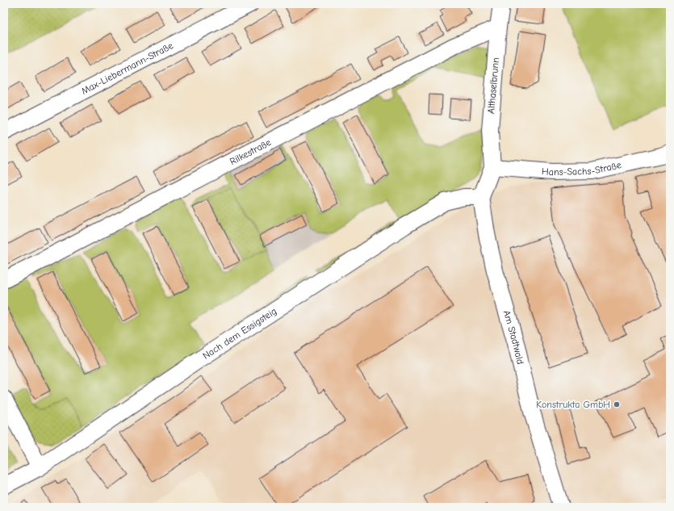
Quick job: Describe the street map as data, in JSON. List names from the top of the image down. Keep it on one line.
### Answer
{"streets":{"street":["Max-Liebermann-Straße","Althaselbrunn","Rilkestraße","Hans-Sachs-Straße","Nach dem Essigsteig","Am Stadtwald"]},"crossings":[["Althaselbrunn","Rilkestraße"],["Althaselbrunn","Hans-Sachs-Straße"],["Althaselbrunn","Am Stadtwald"],["Hans-Sachs-Straße","Am Stadtwald"],["Nach dem Essigsteig","Am Stadtwald"]],"places":["Konstrukta GmbH"]}
